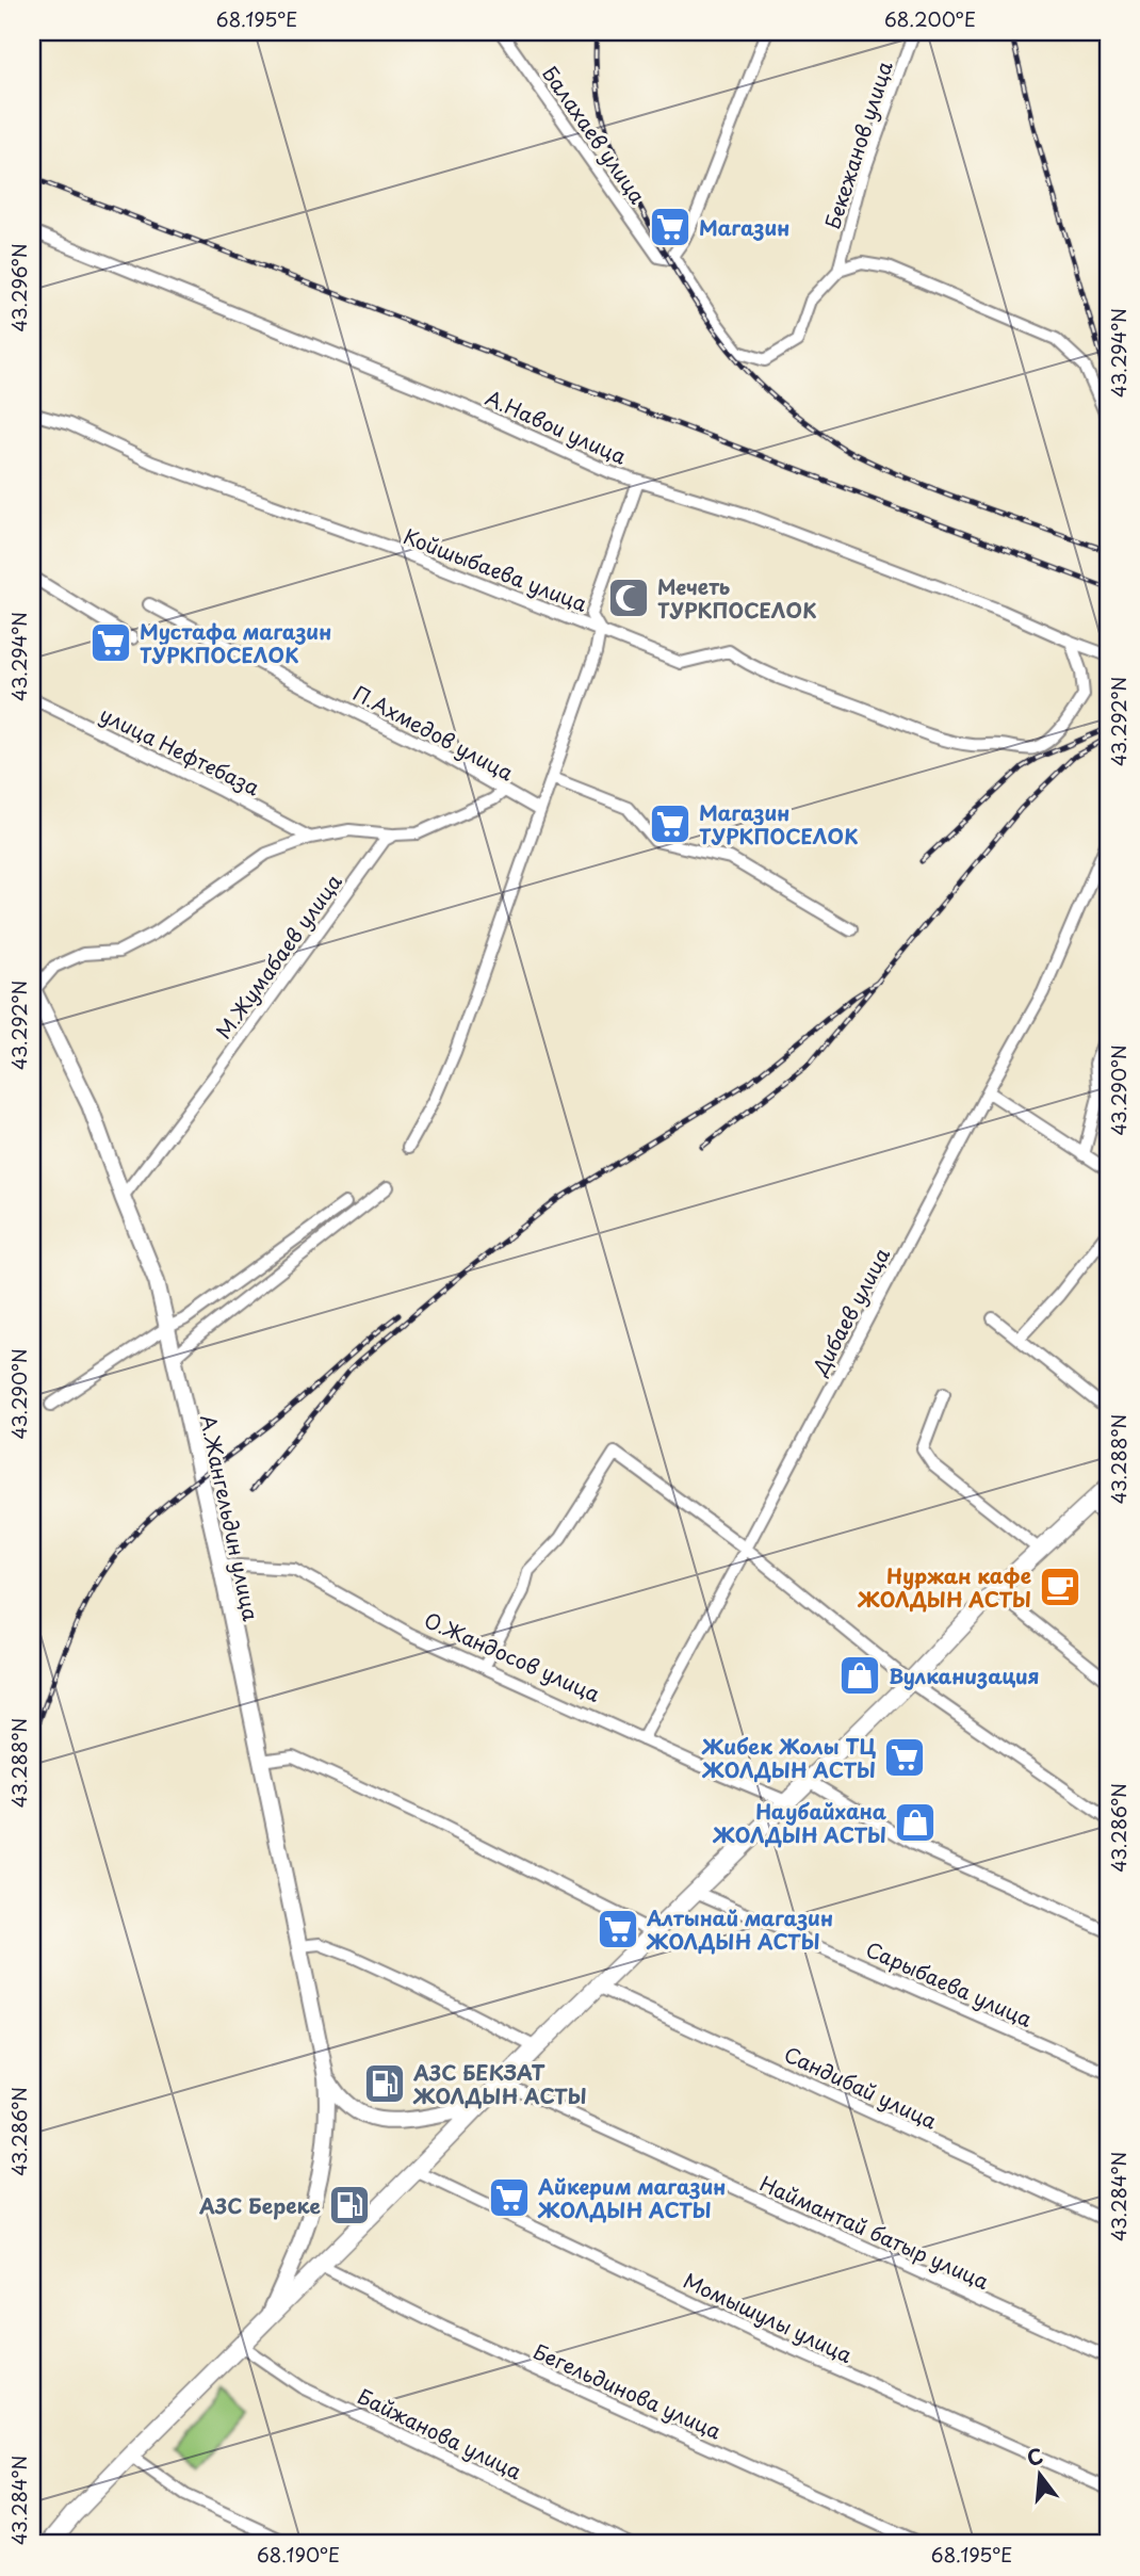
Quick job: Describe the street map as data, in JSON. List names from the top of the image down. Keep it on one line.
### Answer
{"streets":{"street":["Балахаев улица","Бекежанов улица","А.Навои улица","Койшыбаева улица","П.Ахмедов улица","улица Нефтебаза","М.Жумабаев улица","Дибаев улица","А.Жангельдин улица","О.Жандосов улица","Сарыбаева улица","Сандибай улица","Наймантай батыр улица","Момышулы улица","Бегельдинова улица","Байжанова улица"]},"crossings":[["Балахаев улица","Бекежанов улица"],["А.Навои улица","Койшыбаева улица"],["М.Жумабаев улица","А.Жангельдин улица"],["Дибаев улица","О.Жандосов улица"],["А.Жангельдин улица","О.Жандосов улица"]],"places":{"supermarket":["Магазин","Мустафа магазин ТУРКПОСЕЛОК","Магазин ТУРКПОСЕЛОК","Жибек Жолы ТЦ ЖОЛДЫН АСТЫ","Алтынай магазин ЖОЛДЫН АСТЫ","Айкерим магазин ЖОЛДЫН АСТЫ"],"mosque":["Мечеть ТУРКПОСЕЛОК"],"cafe":["Нуржан кафе ЖОЛДЫН АСТЫ"],"shop":["Вулканизация","Наубайхана ЖОЛДЫН АСТЫ"],"fuel station":["АЗС БЕКЗАТ ЖОЛДЫН АСТЫ","АЗС Береке"]},"north":"top","coordinates":["68.195°E","68.200°E","43.296°N","43.294°N","43.292°N","43.290°N","43.288°N","43.286°N","43.284°N","68.190°E"]}
